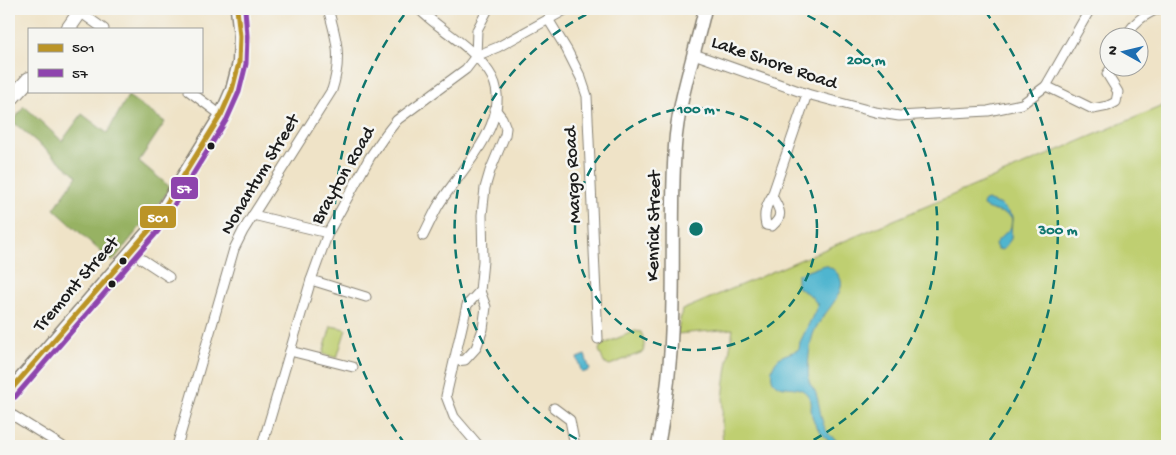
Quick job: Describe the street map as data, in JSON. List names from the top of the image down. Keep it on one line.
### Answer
{"streets":{"main road":["Kenrick Street","Tremont Street"],"street":["Lake Shore Road","Nonantum Street","Margo Road","Brayton Road"]},"crossings":[["Lake Shore Road","Kenrick Street"],["Margo Road","Brayton Road"]],"lines":["transit line 501","transit line 57"],"legend":["501","57"],"north":"left","rings":["200 m","100 m","300 m"]}
